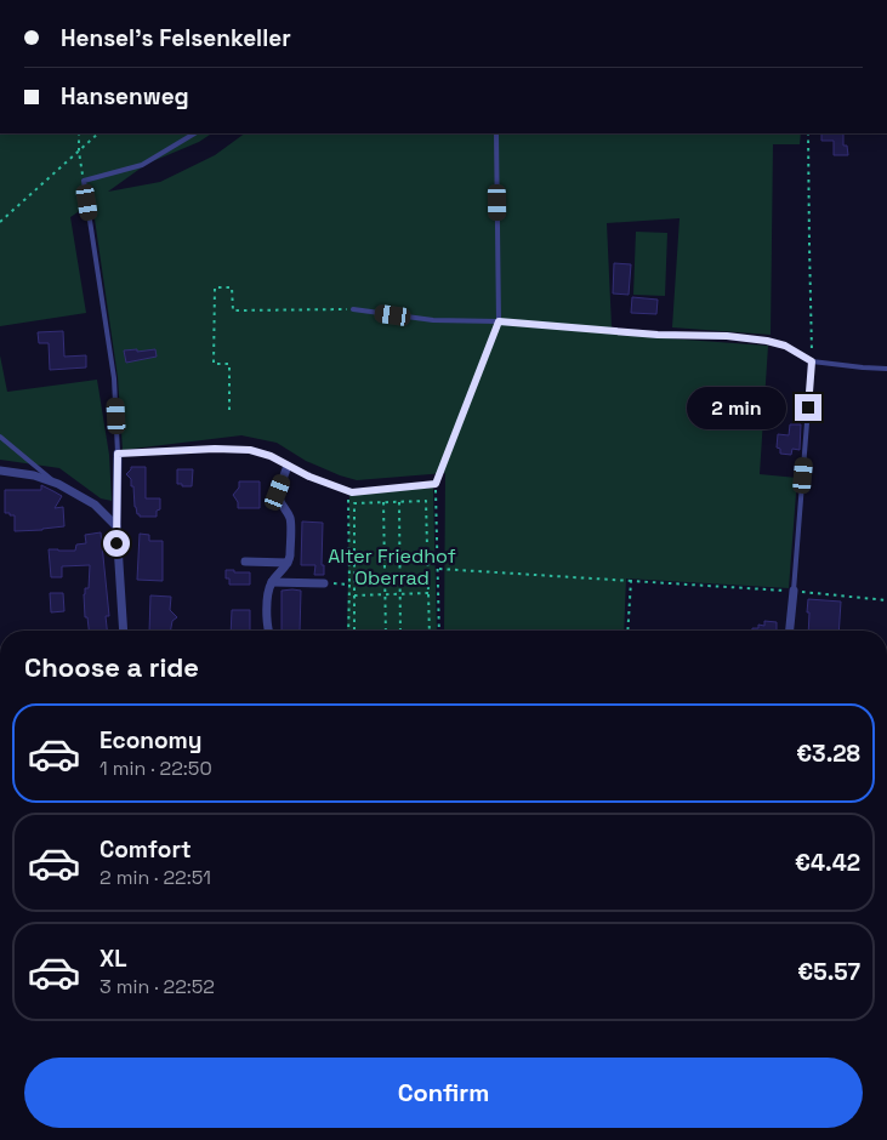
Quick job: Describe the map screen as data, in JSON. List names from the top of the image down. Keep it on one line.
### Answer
{"parks":["Alter Friedhof Oberrad"],"page":{"banner":["Hensel's Felsenkeller","Hansenweg"],"bubble":"2 min","heading":"Choose a ride","list":[{"name":"Economy","note":"1 min · 22:50","value":"€3.28"},{"name":"Comfort","note":"2 min · 22:51","value":"€4.42"},{"name":"XL","note":"3 min · 22:52","value":"€5.57"}],"buttons":"Confirm"}}
